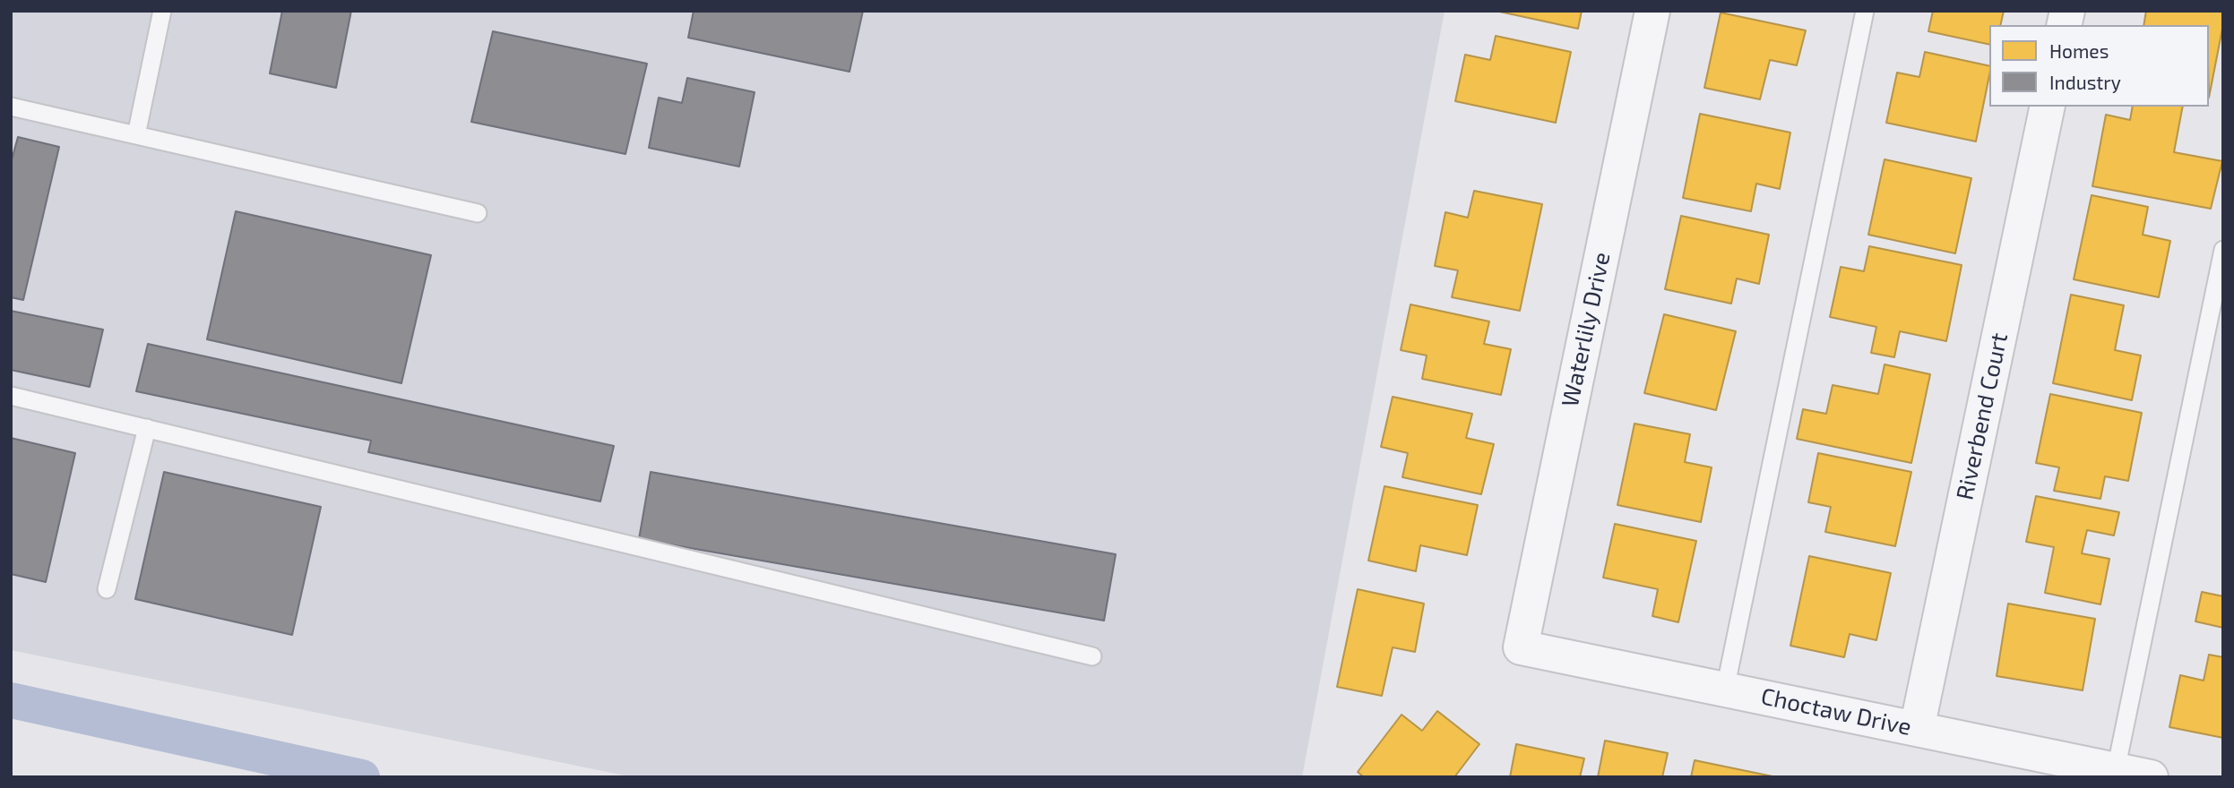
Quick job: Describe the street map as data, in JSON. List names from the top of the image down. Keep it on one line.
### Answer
{"streets":{"street":["Waterlily Drive","Riverbend Court","Choctaw Drive"]},"crossings":[["Waterlily Drive","Choctaw Drive"],["Riverbend Court","Choctaw Drive"]],"legend":["Homes","Industry"]}
